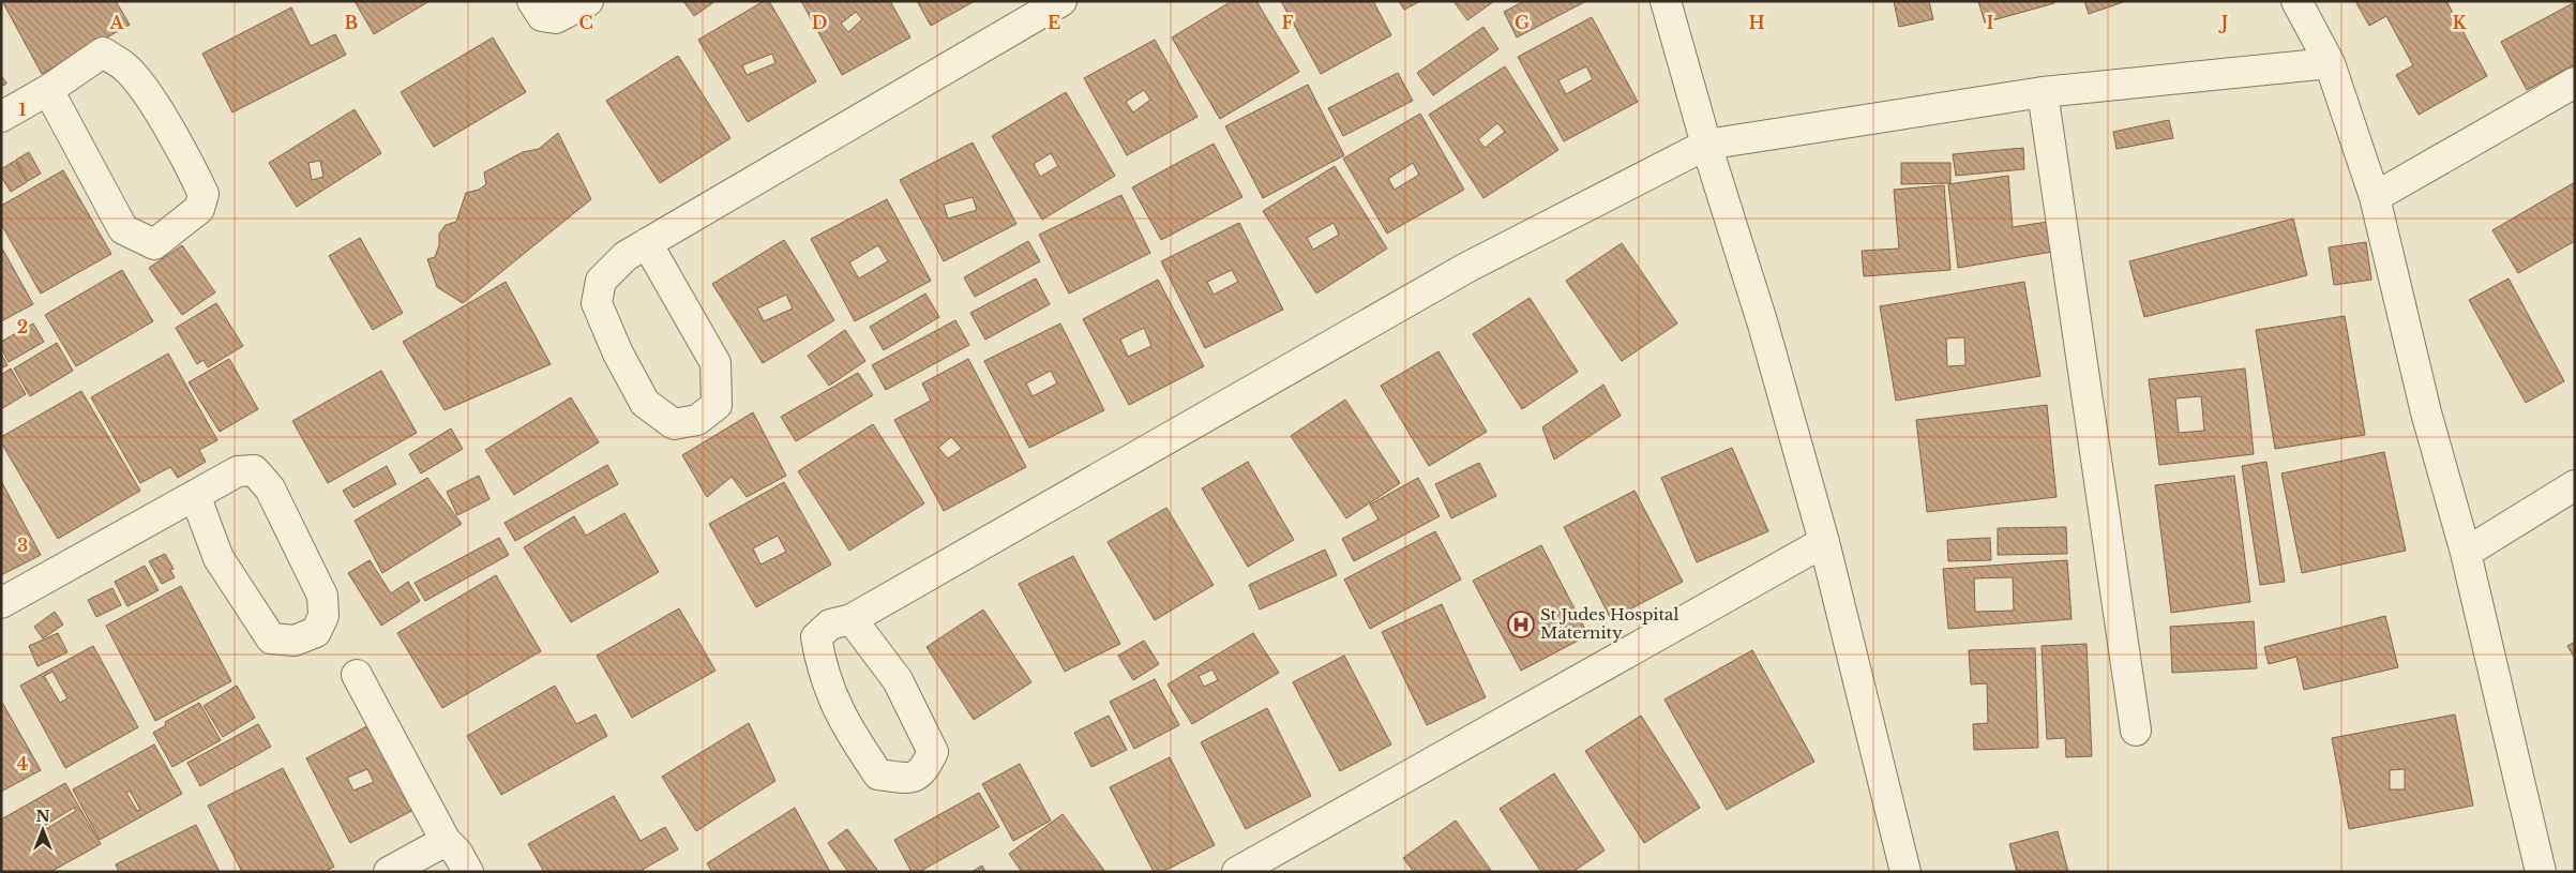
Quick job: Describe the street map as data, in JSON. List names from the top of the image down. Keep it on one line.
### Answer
{"places":{"hospital":["St Judes Hospital Maternity"]},"north":"top","grid":{"columns":["A","B","C","D","E","F","G","H","I","J","K"],"rows":["1","2","3","4"]}}
